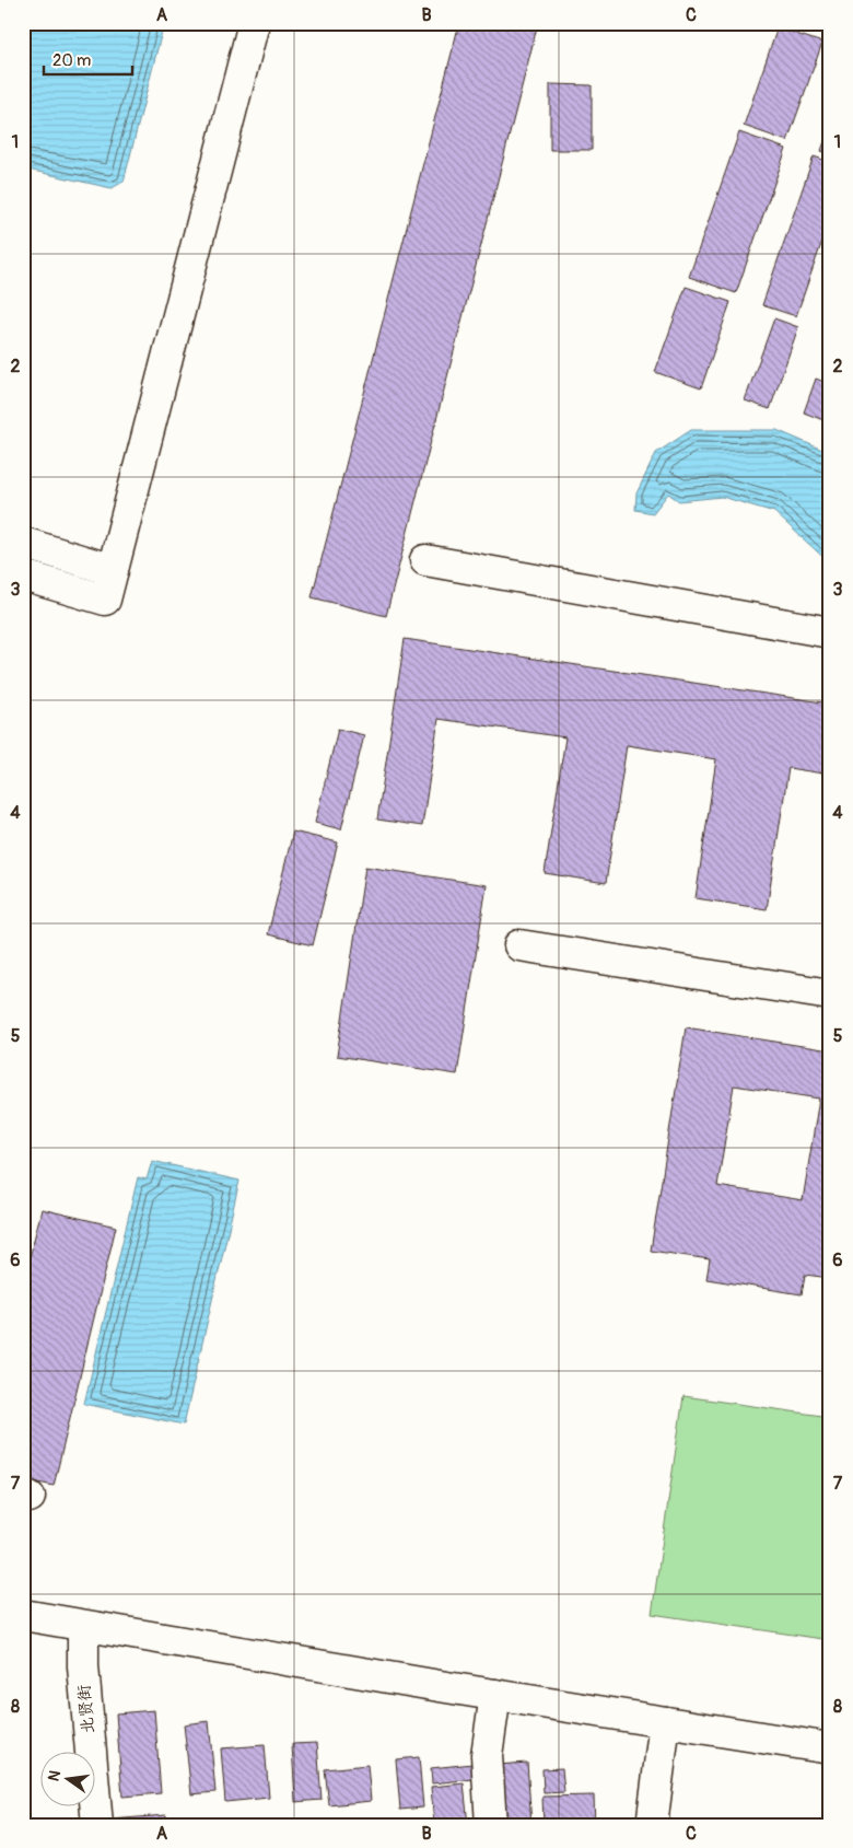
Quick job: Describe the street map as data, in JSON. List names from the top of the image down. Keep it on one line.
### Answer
{"streets":{"main road":["北贤街"]},"scale_bar":"20 m","north":"left","grid":{"columns":["A","B","C"],"rows":["1","2","3","4","5","6","7","8"]}}
